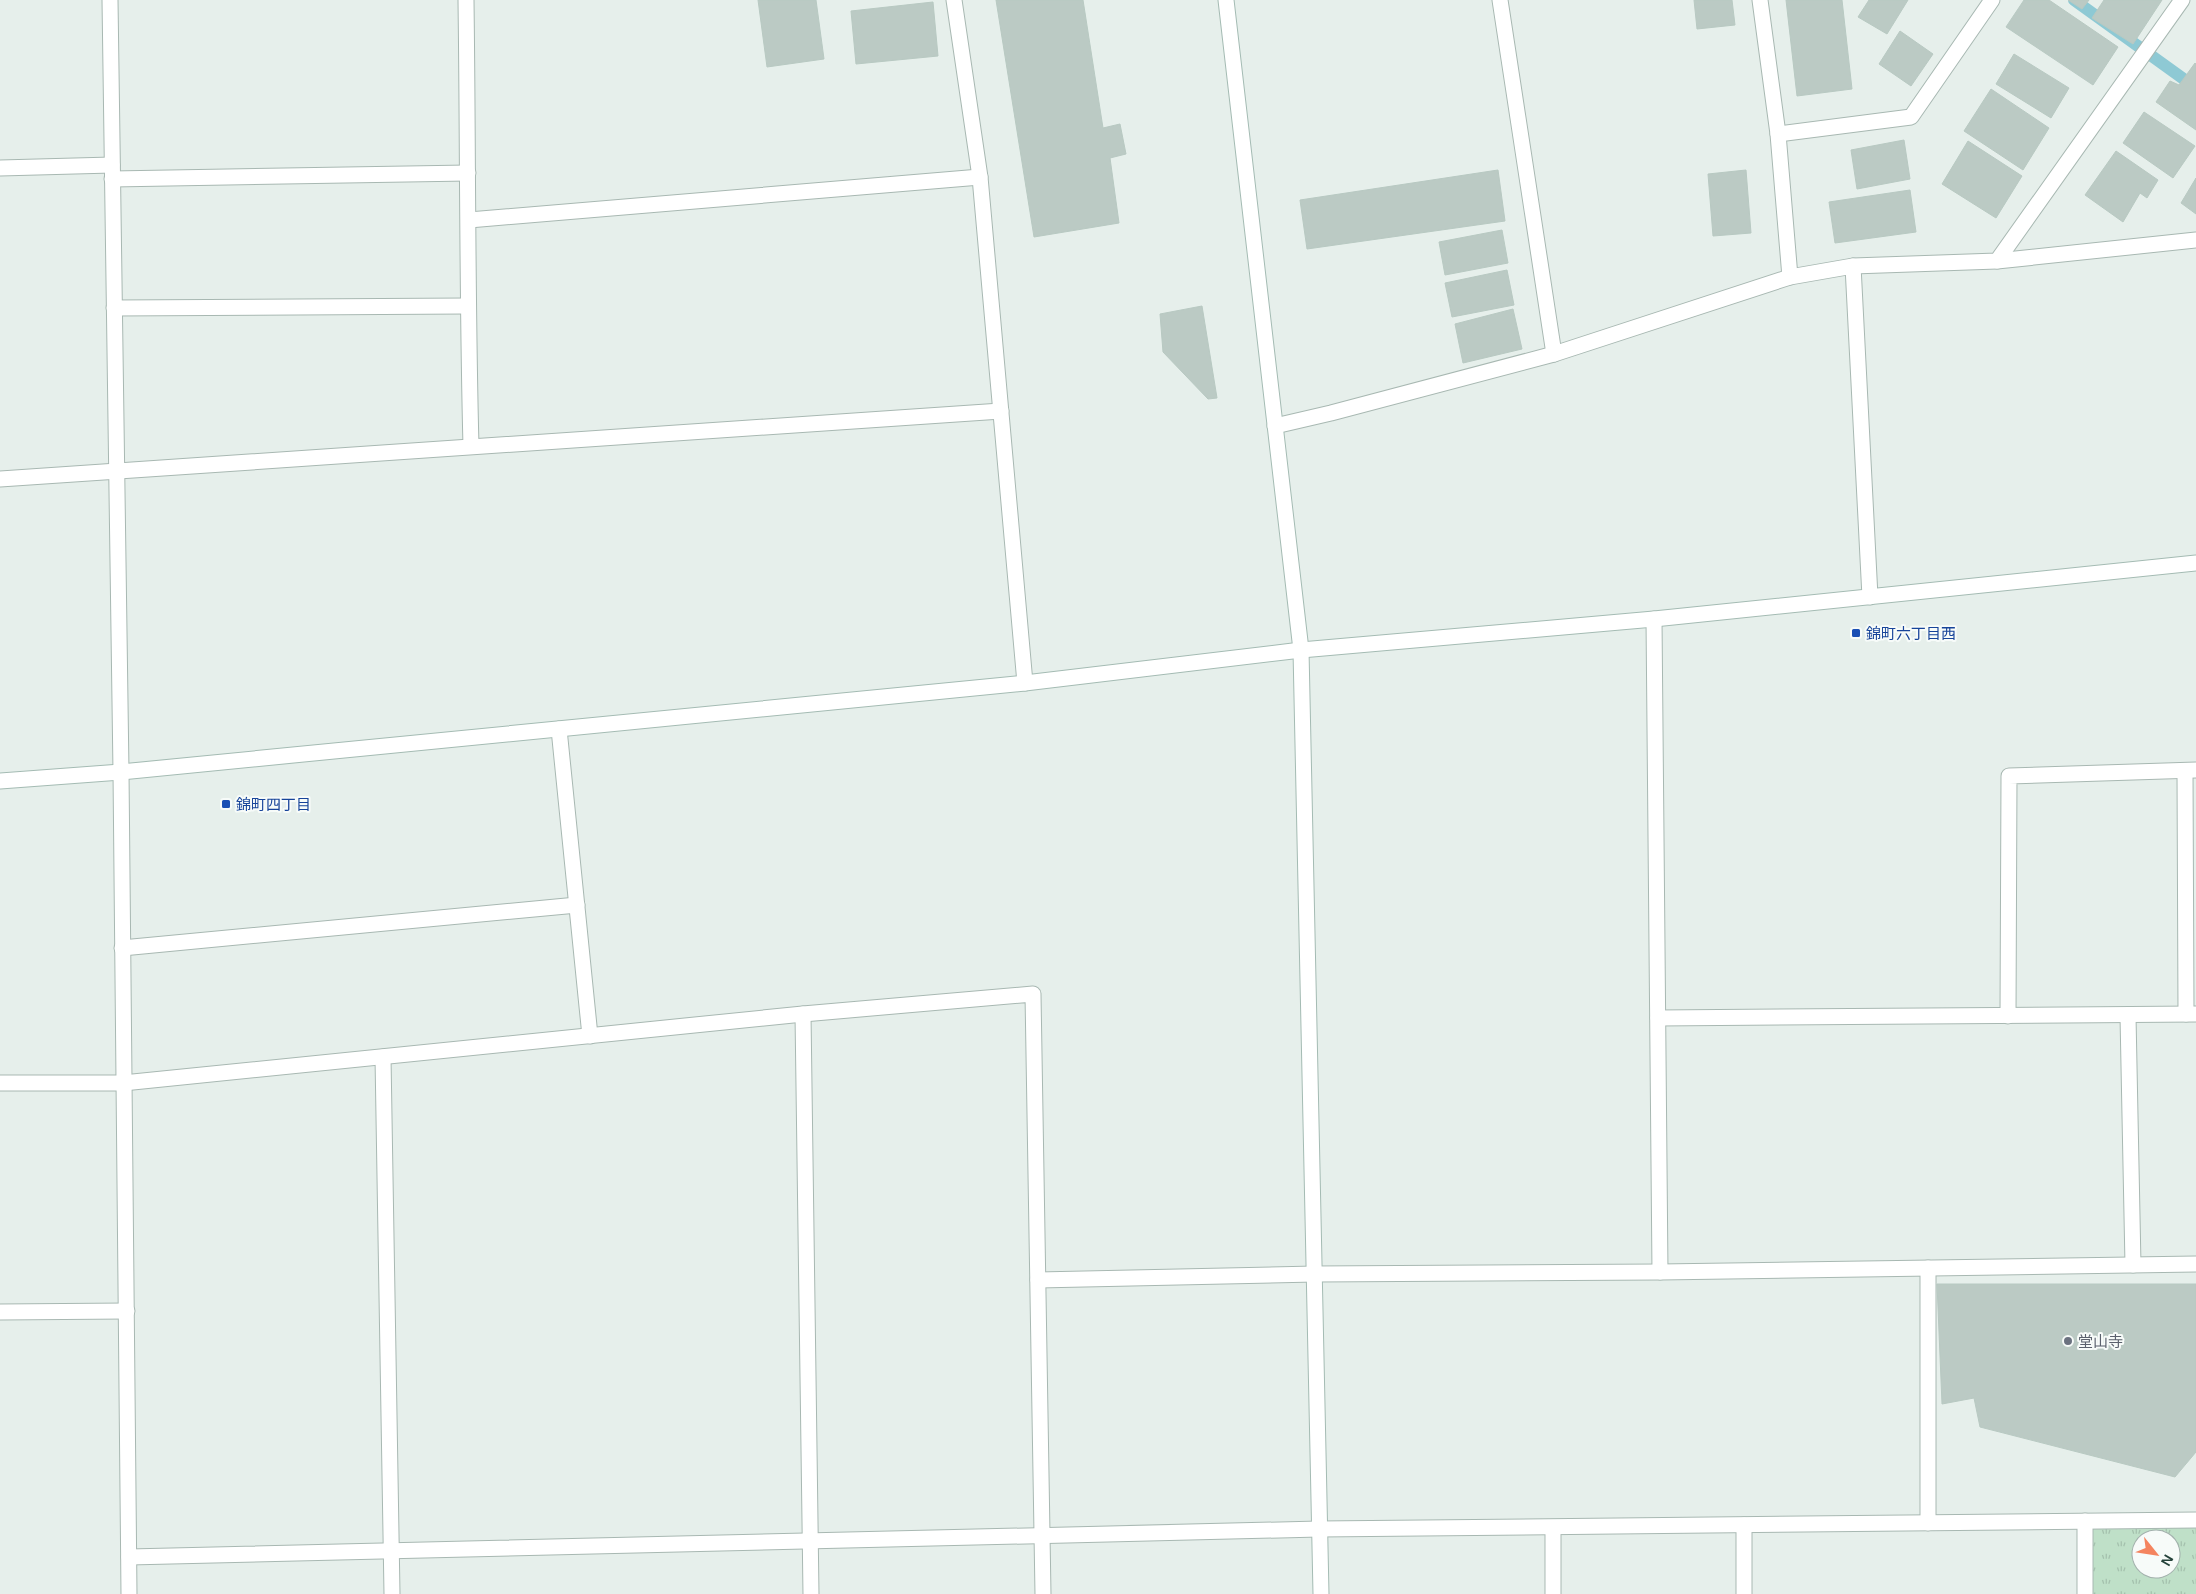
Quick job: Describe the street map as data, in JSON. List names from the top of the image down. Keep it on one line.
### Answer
{"places":{"transit":["錦町六丁目西","錦町四丁目"],"other":["堂山寺"]},"north":"bottom right"}
